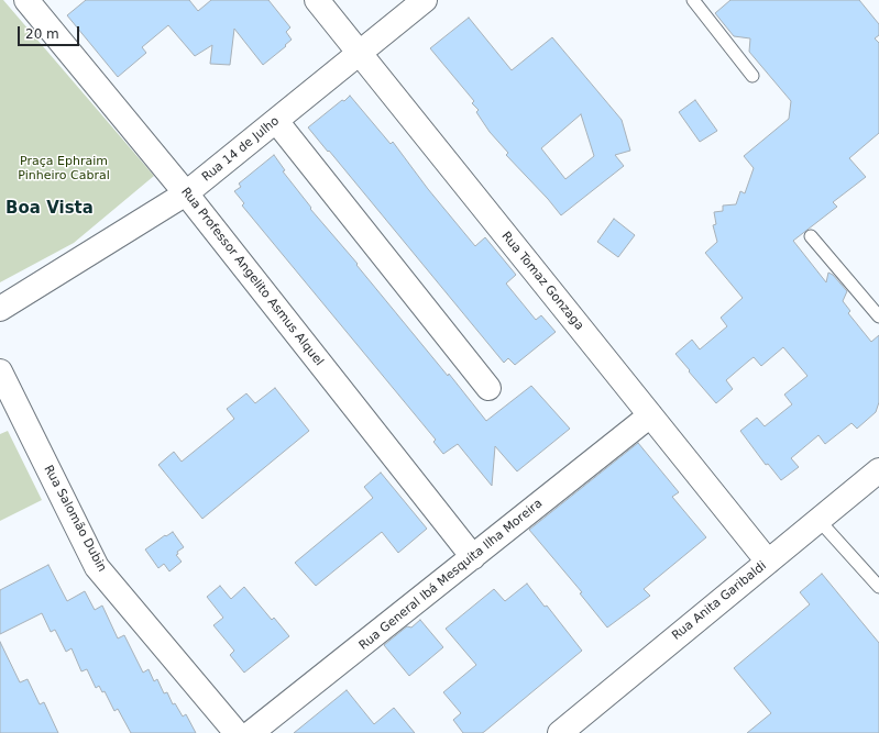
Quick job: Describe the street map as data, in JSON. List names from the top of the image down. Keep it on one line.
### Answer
{"streets":{"street":["Rua 14 de Julho","Rua Professor Angelito Asmus Alquel","Rua Tomaz Gonzaga","Rua Salomão Dubin","Rua General Ibá Mesquita Ilha Moreira","Rua Anita Garibaldi"]},"crossings":[["Rua 14 de Julho","Rua Professor Angelito Asmus Alquel"],["Rua 14 de Julho","Rua Tomaz Gonzaga"],["Rua Professor Angelito Asmus Alquel","Rua General Ibá Mesquita Ilha Moreira"],["Rua Tomaz Gonzaga","Rua General Ibá Mesquita Ilha Moreira"],["Rua Tomaz Gonzaga","Rua Anita Garibaldi"]],"districts":["Boa Vista"],"parks":["Praça Ephraim Pinheiro Cabral"],"scale_bar":"20 m"}
